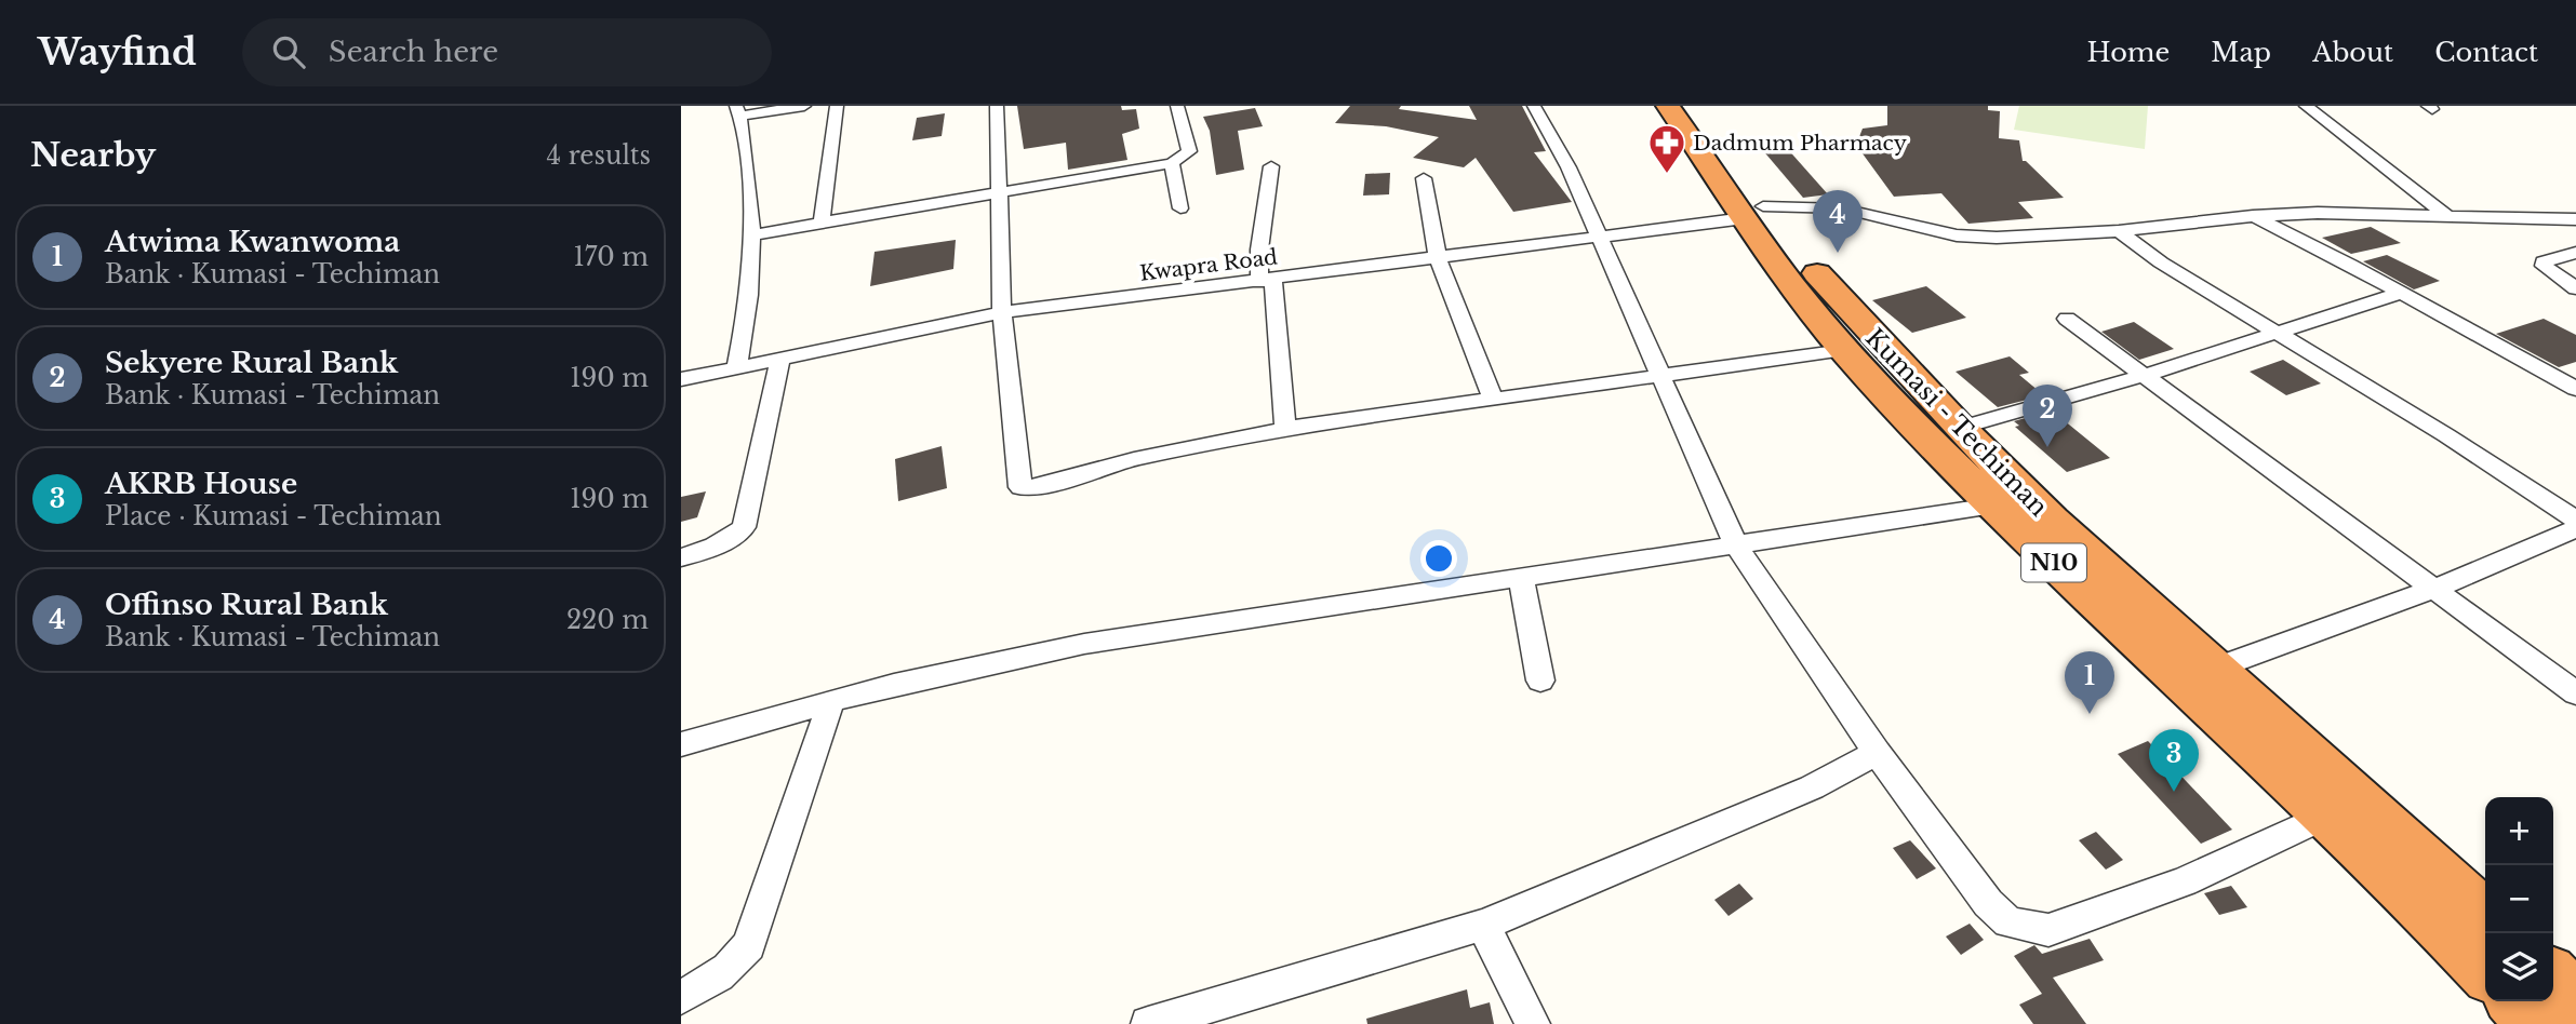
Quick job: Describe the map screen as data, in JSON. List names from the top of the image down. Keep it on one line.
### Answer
{"streets":{"highway":["Kumasi - Techiman","N10"],"street":["Kwapra Road"]},"crossings":[["Kwapra Road","Kumasi - Techiman"],["Kwapra Road","N10"],["Kumasi - Techiman","N10"]],"places":{"pharmacy":["Dadmum Pharmacy"]},"page":{"header":"Wayfind","search":"Search here","nav":["Home","Map","About","Contact"],"heading":["Nearby","4 results"],"pins":["4","2","1","3"],"list":[{"mark":"1","name":"Atwima Kwanwoma","note":"Bank · Kumasi - Techiman","value":"170 m"},{"mark":"2","name":"Sekyere Rural Bank","note":"Bank · Kumasi - Techiman","value":"190 m"},{"mark":"3","name":"AKRB House","note":"Place · Kumasi - Techiman","value":"190 m"},{"mark":"4","name":"Offinso Rural Bank","note":"Bank · Kumasi - Techiman","value":"220 m"}],"map_buttons":["+","−"]}}
